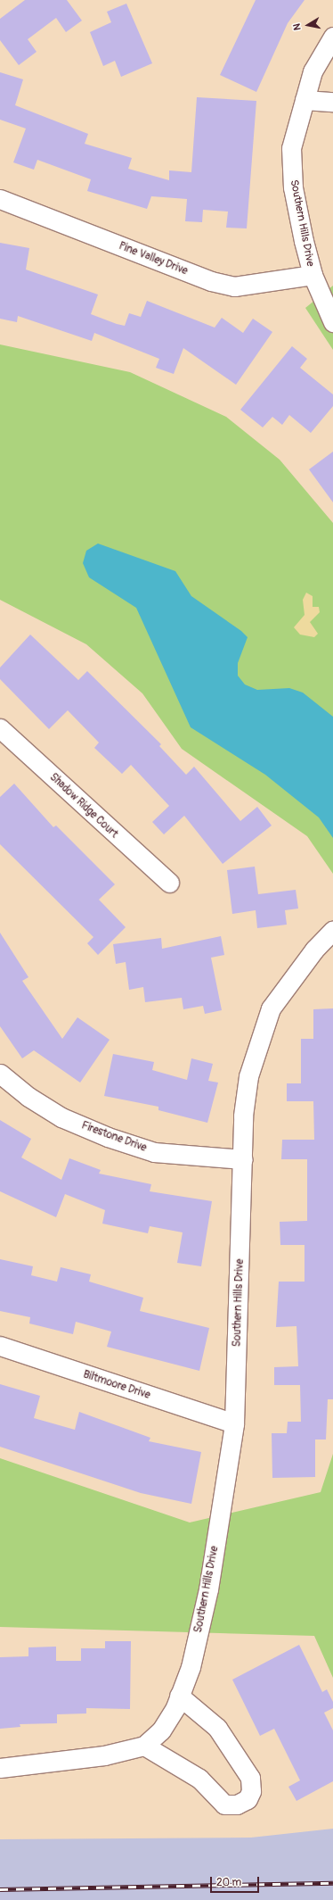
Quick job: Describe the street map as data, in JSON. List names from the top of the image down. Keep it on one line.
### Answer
{"streets":{"street":["Southern Hills Drive","Pine Valley Drive","Shadow Ridge Court","Firestone Drive","Biltmoore Drive"]},"crossings":[["Southern Hills Drive","Pine Valley Drive"],["Southern Hills Drive","Firestone Drive"],["Southern Hills Drive","Biltmoore Drive"]],"scale_bar":"20 m","north":"left"}
